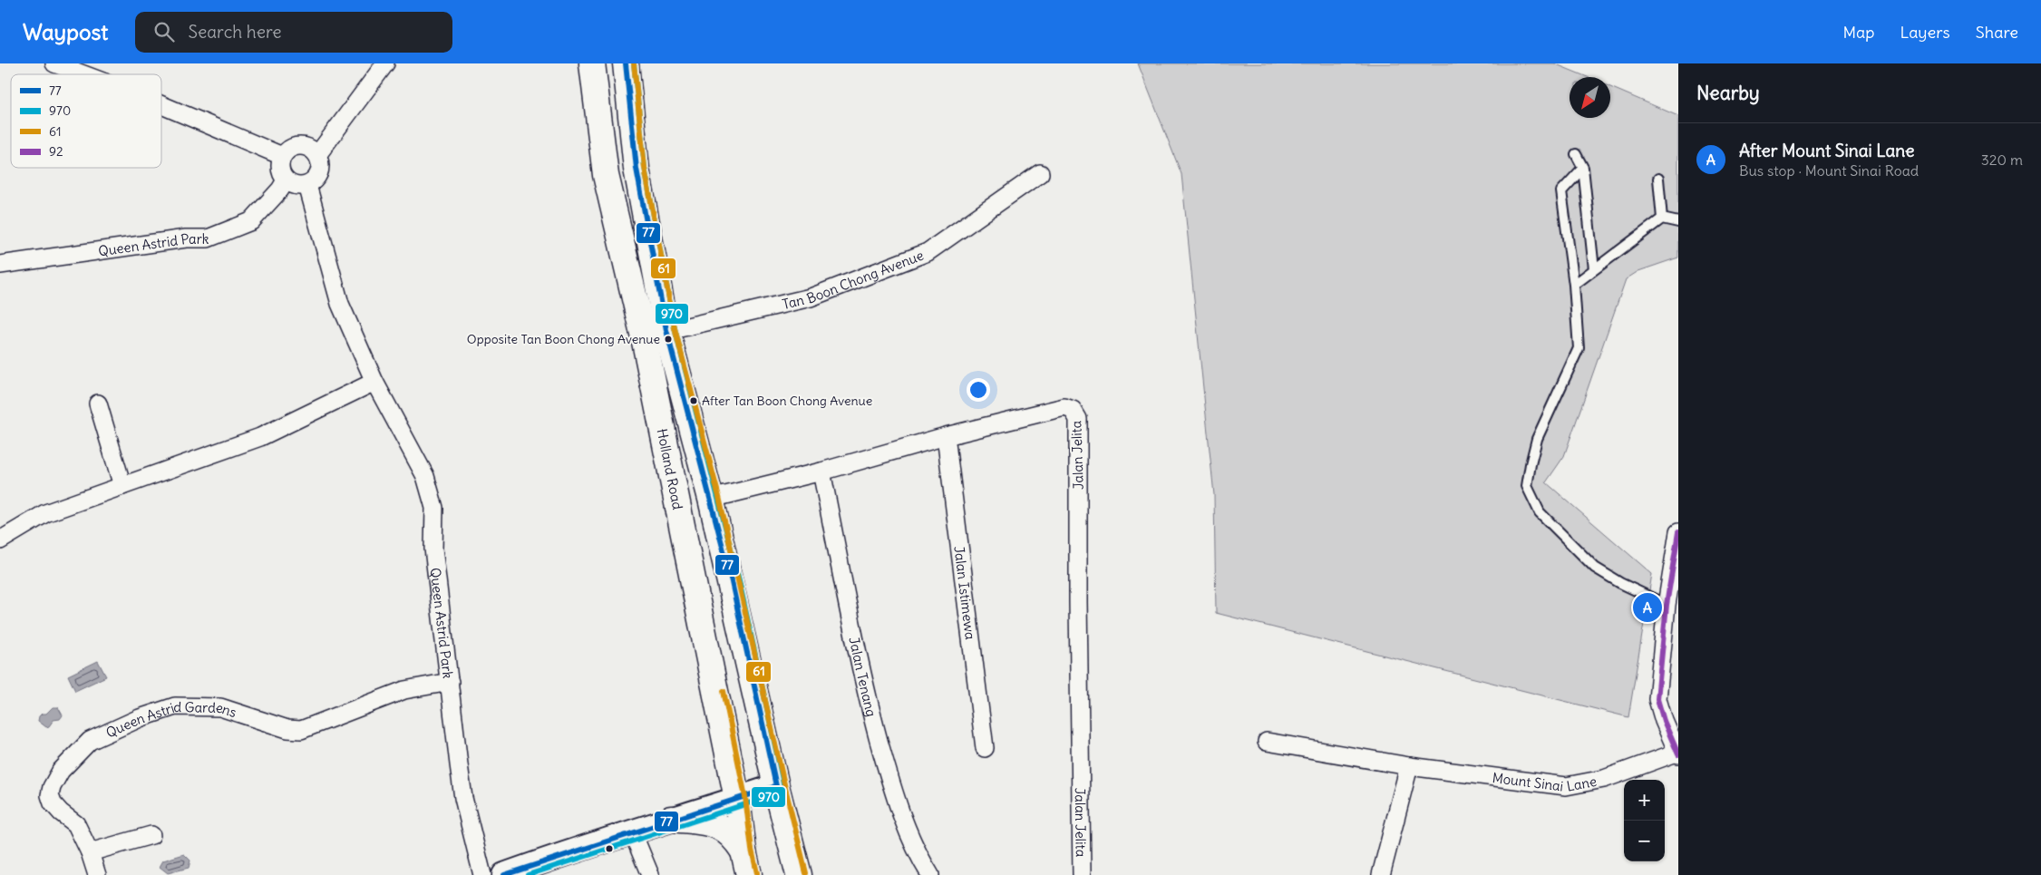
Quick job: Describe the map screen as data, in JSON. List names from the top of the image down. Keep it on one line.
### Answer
{"streets":{"main road":["Holland Road"],"street":["Queen Astrid Park","Tan Boon Chong Avenue","Jalan Jelita","Jalan Istimewa","Jalan Tenang","Queen Astrid Gardens","Mount Sinai Lane"]},"crossings":[["Queen Astrid Park","Queen Astrid Gardens"],["Tan Boon Chong Avenue","Holland Road"],["Jalan Jelita","Jalan Istimewa"],["Jalan Jelita","Jalan Tenang"]],"places":["Opposite Tan Boon Chong Avenue","After Tan Boon Chong Avenue"],"lines":["transit line 77","transit line 970","transit line 61","transit line 92"],"legend":["77","970","61","92"],"north":"bottom left","page":{"header":"Waypost","search":"Search here","nav":["Map","Layers","Share"],"heading":"Nearby","list":[{"mark":"A","name":"After Mount Sinai Lane","note":"Bus stop · Mount Sinai Road","value":"320 m"}],"pins":"A","map_buttons":["+","−"]}}
